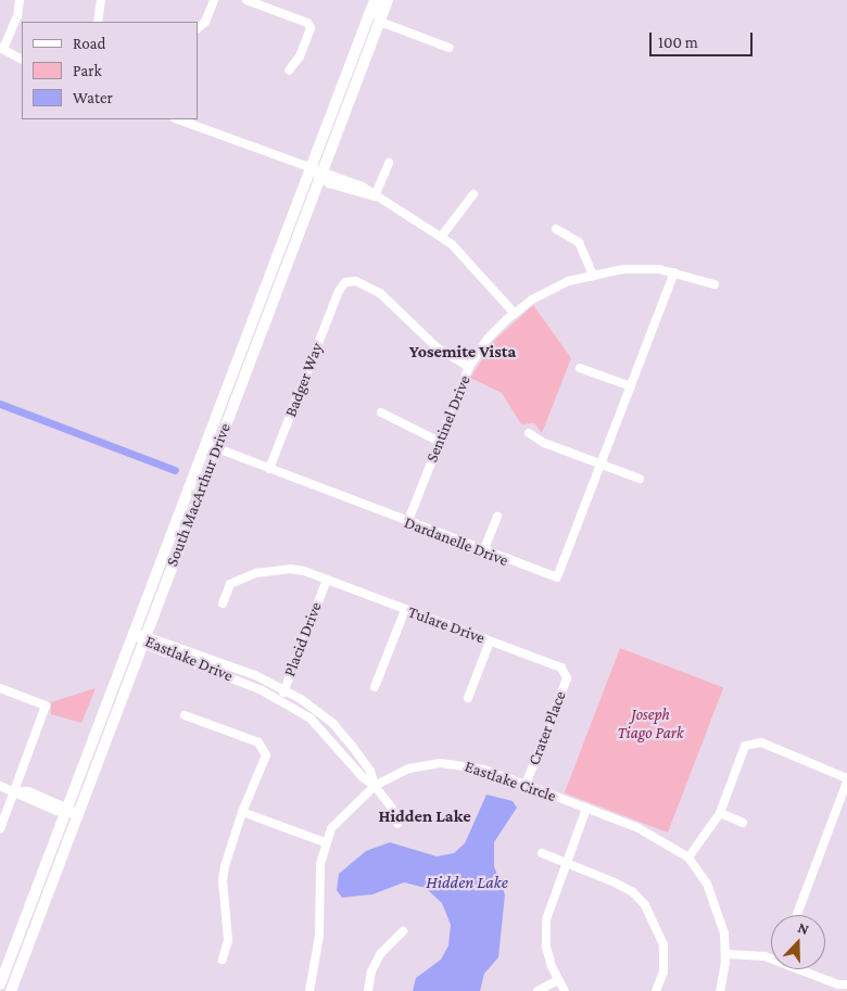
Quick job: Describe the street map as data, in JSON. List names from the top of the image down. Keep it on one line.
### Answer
{"streets":{"main road":["South MacArthur Drive"],"street":["Badger Way","Sentinel Drive","Dardanelle Drive","Tulare Drive","Placid Drive","Eastlake Drive","Crater Place","Eastlake Circle"]},"crossings":[["Badger Way","Sentinel Drive"],["Badger Way","Dardanelle Drive"],["Sentinel Drive","Dardanelle Drive"],["South MacArthur Drive","Dardanelle Drive"],["South MacArthur Drive","Eastlake Drive"],["Tulare Drive","Placid Drive"],["Tulare Drive","Crater Place"],["Placid Drive","Eastlake Drive"],["Eastlake Drive","Eastlake Circle"],["Crater Place","Eastlake Circle"]],"districts":["Yosemite Vista","Hidden Lake"],"water":["Hidden Lake"],"parks":["Joseph Tiago Park"],"legend":["Road","Park","Water"],"scale_bar":"100 m","north":"top"}
